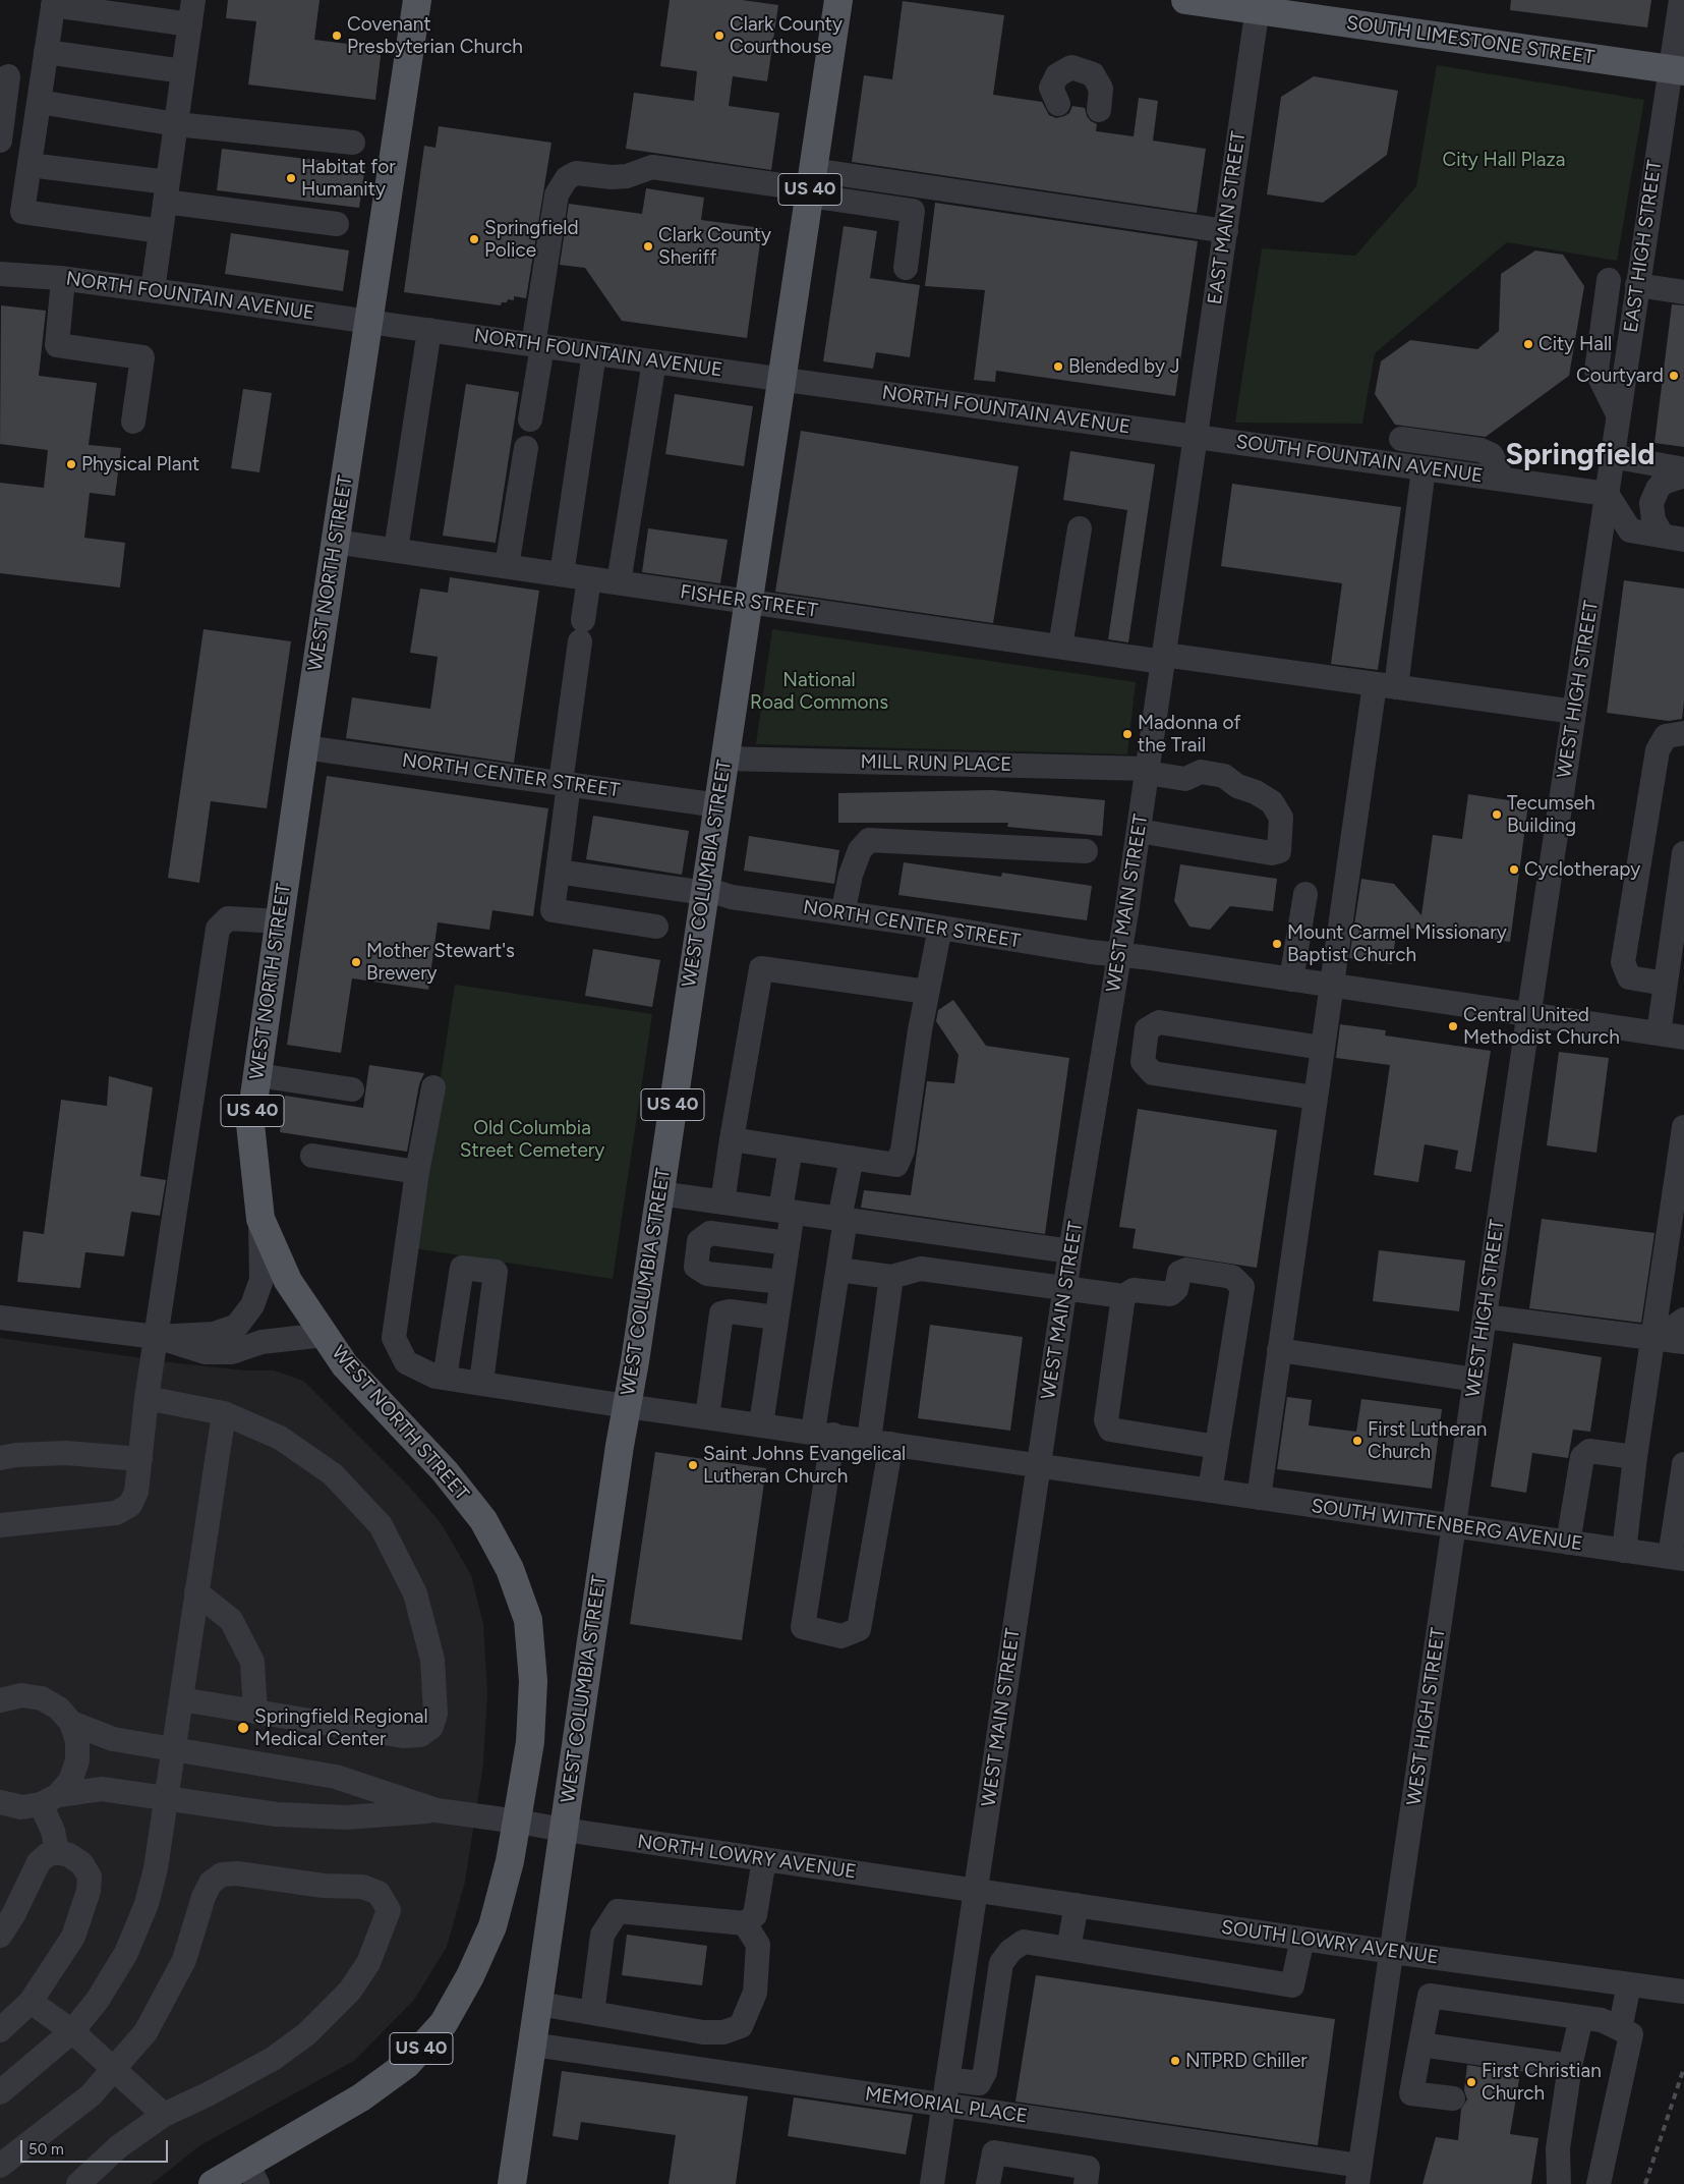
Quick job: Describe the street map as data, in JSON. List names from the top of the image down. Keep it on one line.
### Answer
{"streets":{"main road":["SOUTH LIMESTONE STREET","US 40","WEST NORTH STREET","WEST COLUMBIA STREET"],"street":["EAST MAIN STREET","EAST HIGH STREET","NORTH FOUNTAIN AVENUE","SOUTH FOUNTAIN AVENUE","FISHER STREET","WEST HIGH STREET","MILL RUN PLACE","NORTH CENTER STREET","WEST MAIN STREET","SOUTH WITTENBERG AVENUE","NORTH LOWRY AVENUE","SOUTH LOWRY AVENUE","MEMORIAL PLACE"]},"crossings":[["SOUTH LIMESTONE STREET","EAST MAIN STREET"],["SOUTH LIMESTONE STREET","EAST HIGH STREET"],["US 40","NORTH FOUNTAIN AVENUE"],["US 40","WEST NORTH STREET"],["US 40","WEST COLUMBIA STREET"],["EAST MAIN STREET","NORTH FOUNTAIN AVENUE"],["EAST MAIN STREET","SOUTH FOUNTAIN AVENUE"],["EAST MAIN STREET","WEST MAIN STREET"],["EAST HIGH STREET","SOUTH FOUNTAIN AVENUE"],["EAST HIGH STREET","WEST HIGH STREET"],["NORTH FOUNTAIN AVENUE","SOUTH FOUNTAIN AVENUE"],["NORTH FOUNTAIN AVENUE","WEST NORTH STREET"],["NORTH FOUNTAIN AVENUE","WEST COLUMBIA STREET"],["NORTH FOUNTAIN AVENUE","WEST MAIN STREET"],["SOUTH FOUNTAIN AVENUE","WEST HIGH STREET"],["SOUTH FOUNTAIN AVENUE","WEST MAIN STREET"],["WEST NORTH STREET","FISHER STREET"],["WEST NORTH STREET","NORTH CENTER STREET"],["WEST NORTH STREET","NORTH LOWRY AVENUE"],["FISHER STREET","WEST HIGH STREET"],["FISHER STREET","WEST COLUMBIA STREET"],["FISHER STREET","WEST MAIN STREET"],["WEST HIGH STREET","NORTH CENTER STREET"],["WEST HIGH STREET","SOUTH WITTENBERG AVENUE"],["WEST HIGH STREET","SOUTH LOWRY AVENUE"],["WEST HIGH STREET","MEMORIAL PLACE"],["MILL RUN PLACE","WEST COLUMBIA STREET"],["MILL RUN PLACE","WEST MAIN STREET"],["NORTH CENTER STREET","WEST COLUMBIA STREET"],["NORTH CENTER STREET","WEST MAIN STREET"],["WEST COLUMBIA STREET","SOUTH WITTENBERG AVENUE"],["WEST COLUMBIA STREET","NORTH LOWRY AVENUE"],["WEST COLUMBIA STREET","MEMORIAL PLACE"],["WEST MAIN STREET","SOUTH WITTENBERG AVENUE"],["WEST MAIN STREET","NORTH LOWRY AVENUE"],["WEST MAIN STREET","SOUTH LOWRY AVENUE"],["WEST MAIN STREET","MEMORIAL PLACE"],["NORTH LOWRY AVENUE","SOUTH LOWRY AVENUE"]],"districts":["Springfield"],"parks":["City Hall Plaza","National Road Commons","Old Columbia Street Cemetery"],"places":["Covenant Presbyterian Church","Clark County Courthouse","Habitat for Humanity","Springfield Police","Clark County Sheriff","City Hall","Blended by J","Courtyard","Physical Plant","Madonna of the Trail","Tecumseh Building","Cyclotherapy","Mount Carmel Missionary Baptist Church","Mother Stewart's Brewery","Central United Methodist Church","First Lutheran Church","Saint Johns Evangelical Lutheran Church","Springfield Regional Medical Center","NTPRD Chiller","First Christian Church"],"scale_bar":"50 m"}
